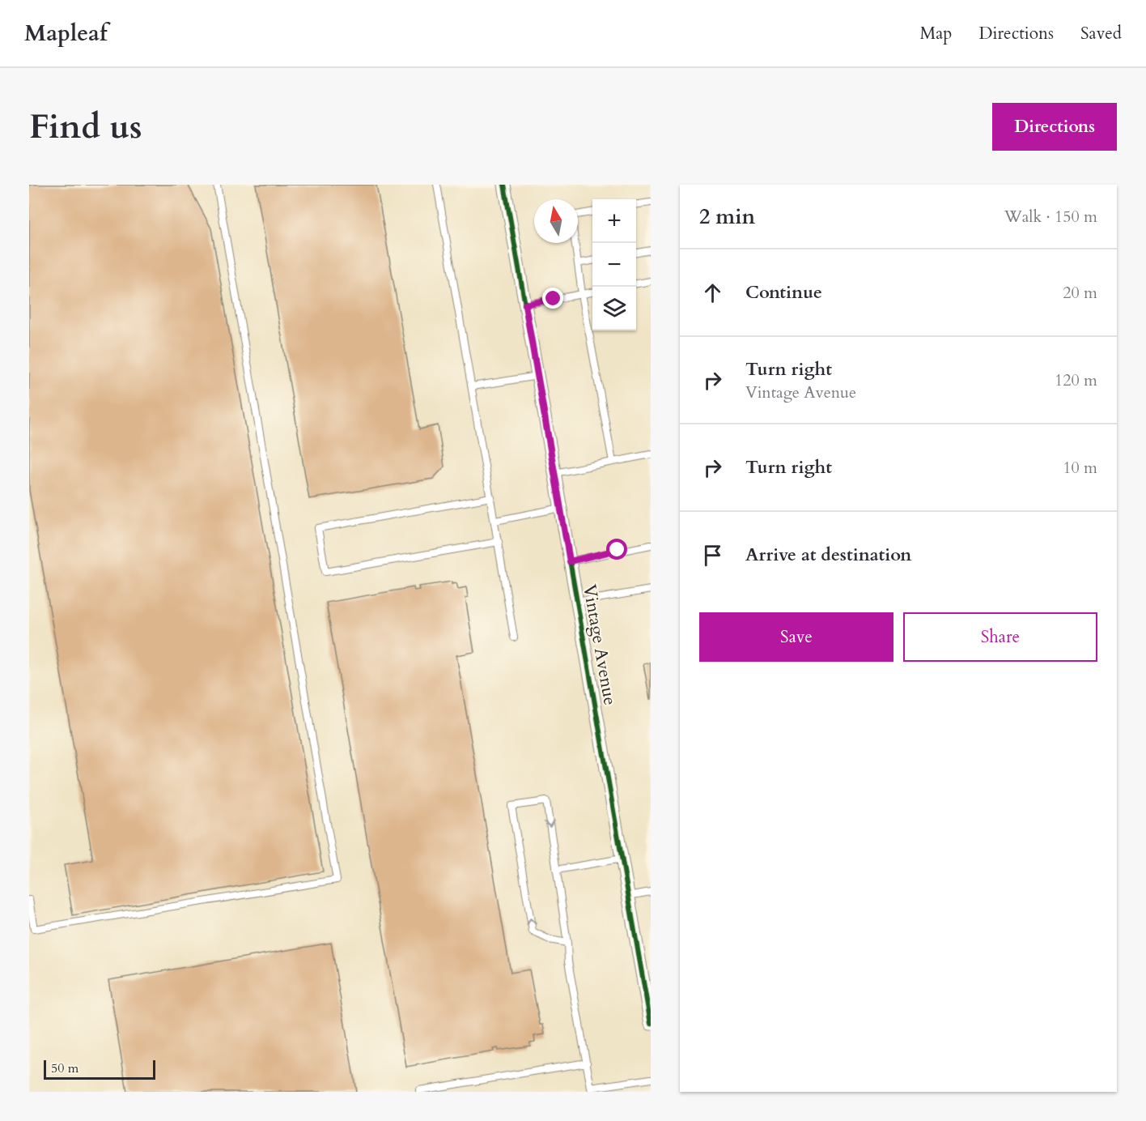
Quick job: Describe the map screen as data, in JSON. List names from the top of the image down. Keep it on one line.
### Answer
{"streets":{"street":["Vintage Avenue"]},"scale_bar":"50 m","north":"top","page":{"header":"Mapleaf","nav":["Map","Directions","Saved"],"buttons":["Directions",["Save","Share"]],"title":"Find us","heading":["2 min","Walk · 150 m"],"map_buttons":["+","−"],"list":[["Continue","20 m"],["Turn right","Vintage Avenue","120 m"],["Turn right","10 m"],"Arrive at destination"],"scale":"50 m"}}
